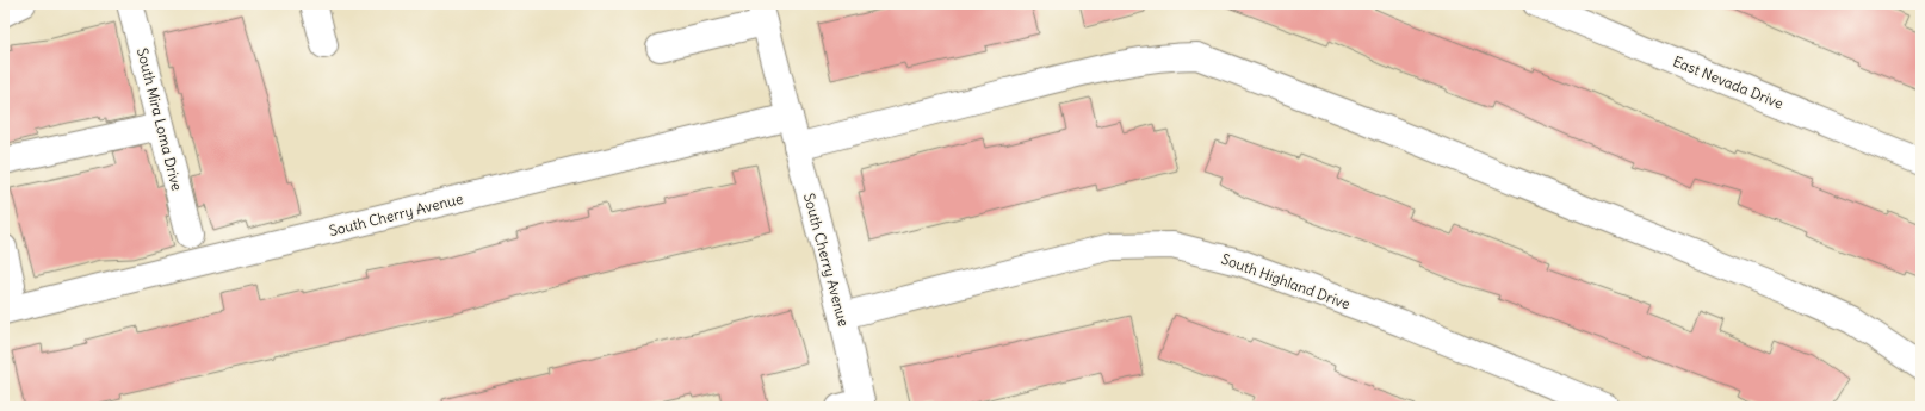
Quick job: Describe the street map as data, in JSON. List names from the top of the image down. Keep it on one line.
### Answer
{"streets":{"street":["East Nevada Drive","South Mira Loma Drive","South Cherry Avenue","South Highland Drive"]},"crossings":[["South Cherry Avenue","South Highland Drive"]]}
